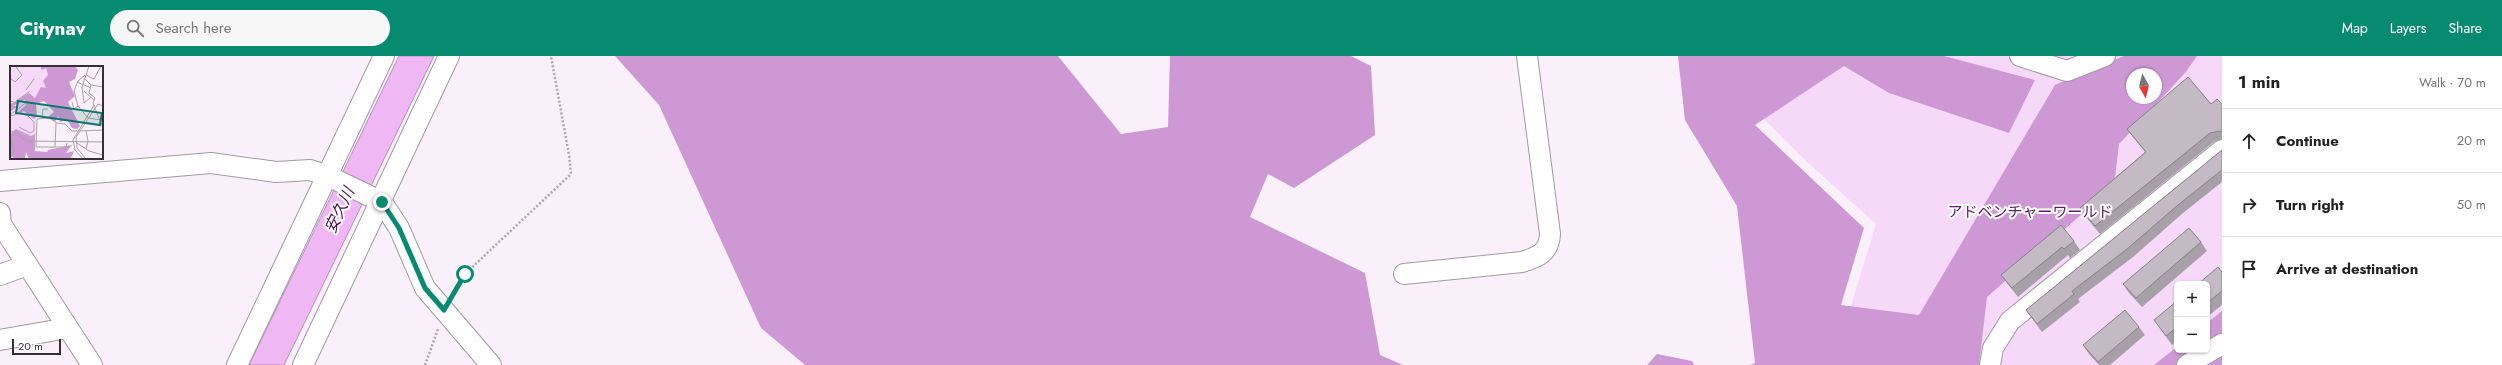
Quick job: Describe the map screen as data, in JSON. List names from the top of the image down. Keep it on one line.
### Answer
{"water":["安久川"],"parks":["アドベンチャーワールド"],"scale_bar":"20 m","north":"bottom","page":{"header":"Citynav","search":"Search here","nav":["Map","Layers","Share"],"heading":["1 min","Walk · 70 m"],"list":[["Continue","20 m"],["Turn right","50 m"],"Arrive at destination"],"map_buttons":["+","−"],"scale":"20 m"}}
